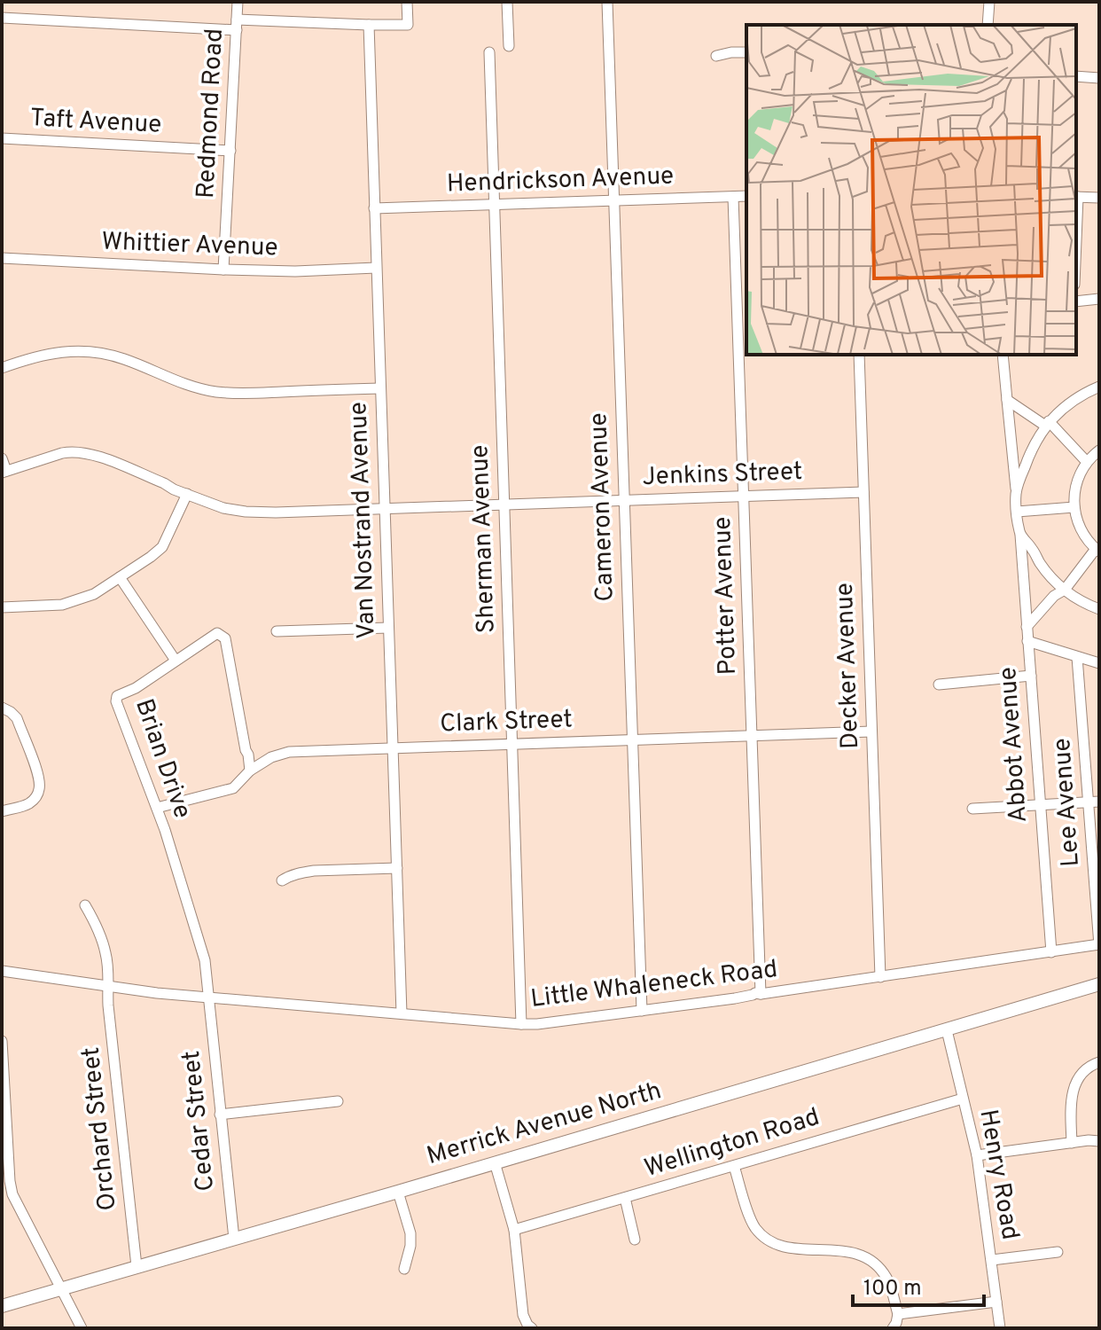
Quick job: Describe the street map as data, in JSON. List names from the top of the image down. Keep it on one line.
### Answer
{"streets":{"main road":["Merrick Avenue North"],"street":["Redmond Road","Taft Avenue","Hendrickson Avenue","Whittier Avenue","Jenkins Street","Cameron Avenue","Van Nostrand Avenue","Sherman Avenue","Potter Avenue","Decker Avenue","Clark Street","Abbot Avenue","Brian Drive","Lee Avenue","Little Whaleneck Road","Cedar Street","Orchard Street","Wellington Road","Henry Road"]},"crossings":[["Redmond Road","Taft Avenue"],["Redmond Road","Whittier Avenue"],["Hendrickson Avenue","Cameron Avenue"],["Hendrickson Avenue","Van Nostrand Avenue"],["Hendrickson Avenue","Sherman Avenue"],["Hendrickson Avenue","Potter Avenue"],["Whittier Avenue","Van Nostrand Avenue"],["Jenkins Street","Cameron Avenue"],["Jenkins Street","Van Nostrand Avenue"],["Jenkins Street","Sherman Avenue"],["Jenkins Street","Potter Avenue"],["Jenkins Street","Decker Avenue"],["Cameron Avenue","Clark Street"],["Cameron Avenue","Little Whaleneck Road"],["Van Nostrand Avenue","Clark Street"],["Van Nostrand Avenue","Little Whaleneck Road"],["Sherman Avenue","Clark Street"],["Sherman Avenue","Little Whaleneck Road"],["Potter Avenue","Clark Street"],["Potter Avenue","Little Whaleneck Road"],["Decker Avenue","Clark Street"],["Decker Avenue","Little Whaleneck Road"],["Clark Street","Brian Drive"],["Abbot Avenue","Little Whaleneck Road"],["Brian Drive","Little Whaleneck Road"],["Brian Drive","Cedar Street"],["Lee Avenue","Little Whaleneck Road"],["Little Whaleneck Road","Cedar Street"],["Little Whaleneck Road","Orchard Street"],["Cedar Street","Merrick Avenue North"],["Merrick Avenue North","Orchard Street"],["Merrick Avenue North","Henry Road"],["Wellington Road","Henry Road"]],"scale_bar":"100 m"}
